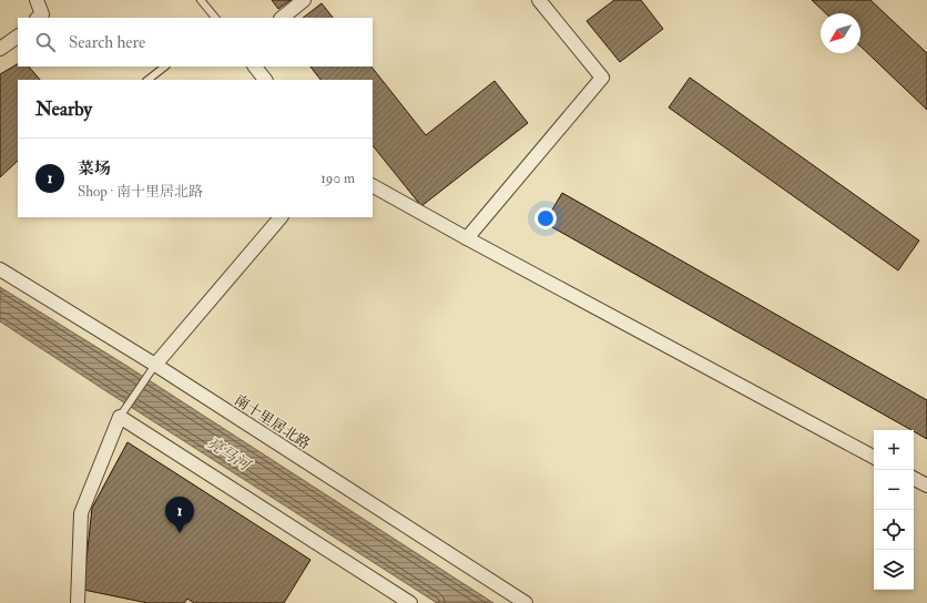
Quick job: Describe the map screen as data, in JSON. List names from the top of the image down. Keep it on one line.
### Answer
{"streets":{"street":["南十里居北路"]},"water":["亮马河"],"north":"bottom left","page":{"search":"Search here","heading":"Nearby","list":[{"mark":"1","name":"菜场","note":"Shop · 南十里居北路","value":"190 m"}],"map_buttons":["+","−"],"pins":"1"}}
